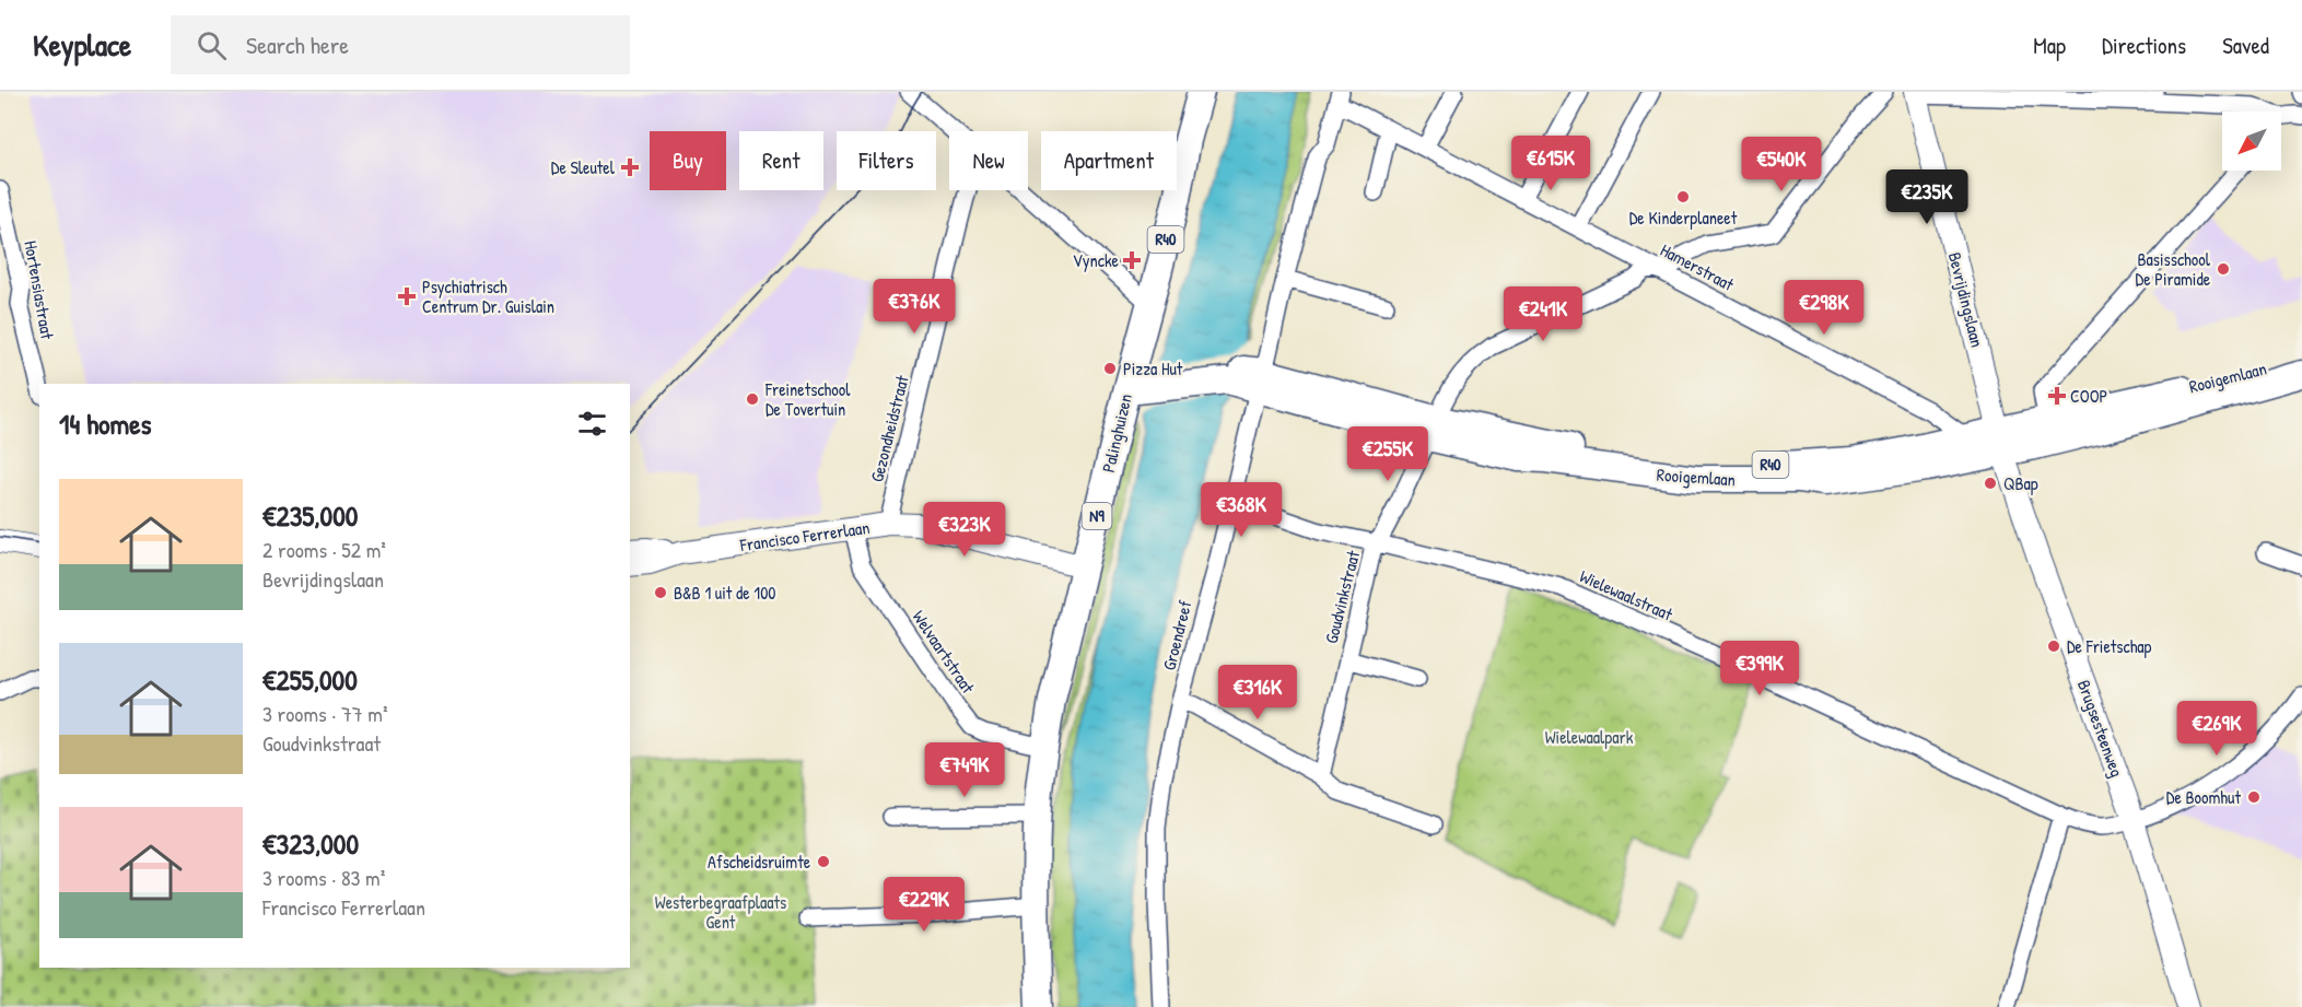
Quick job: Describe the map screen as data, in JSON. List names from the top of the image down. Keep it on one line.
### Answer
{"streets":{"main road":["R40","Rooigemlaan","Palinghuizen","N9"],"street":["Hamerstraat","Hortensiastraat","Bevrijdingslaan","Gezondheidstraat","Francisco Ferrerlaan","Wielewaalstraat","Goudvinkstraat","Groendreef","Welvaartstraat","Brugsesteenweg"]},"crossings":[["Hamerstraat","Rooigemlaan"],["Hamerstraat","Goudvinkstraat"],["Hamerstraat","Groendreef"],["Bevrijdingslaan","Rooigemlaan"],["Bevrijdingslaan","Brugsesteenweg"],["Rooigemlaan","Palinghuizen"],["Rooigemlaan","Goudvinkstraat"],["Rooigemlaan","Groendreef"],["Rooigemlaan","Brugsesteenweg"],["Gezondheidstraat","Francisco Ferrerlaan"],["Palinghuizen","Francisco Ferrerlaan"],["Palinghuizen","Welvaartstraat"],["Francisco Ferrerlaan","Welvaartstraat"],["Wielewaalstraat","Goudvinkstraat"],["Wielewaalstraat","Groendreef"],["Wielewaalstraat","Brugsesteenweg"]],"parks":["Wielewaalpark","Westerbegraafplaats Gent"],"places":{"health":["De Sleutel","Vyncke","Psychiatrisch Centrum Dr. Guislain","COOP"],"other":["De Kinderplaneet","Basisschool De Piramide","Pizza Hut","Freinetschool De Tovertuin","QBap","B&B 1 uit de 100","De Frietschap","De Boomhut","Afscheidsruimte"]},"north":"bottom left","page":{"header":"Keyplace","search":"Search here","nav":["Map","Directions","Saved"],"chip":["Buy","Rent","Filters","New","Apartment"],"price":["€615K","€540K","€235K","€376K","€298K","€241K","€255K","€368K","€323K","€399K","€316K","€269K","€749K","€229K"],"heading":"14 homes","list":[{"name":"€235,000","note":"2 rooms · 52 m² · Bevrijdingslaan"},{"name":"€255,000","note":"3 rooms · 77 m² · Goudvinkstraat"},{"name":"€323,000","note":"3 rooms · 83 m² · Francisco Ferrerlaan"}]}}
